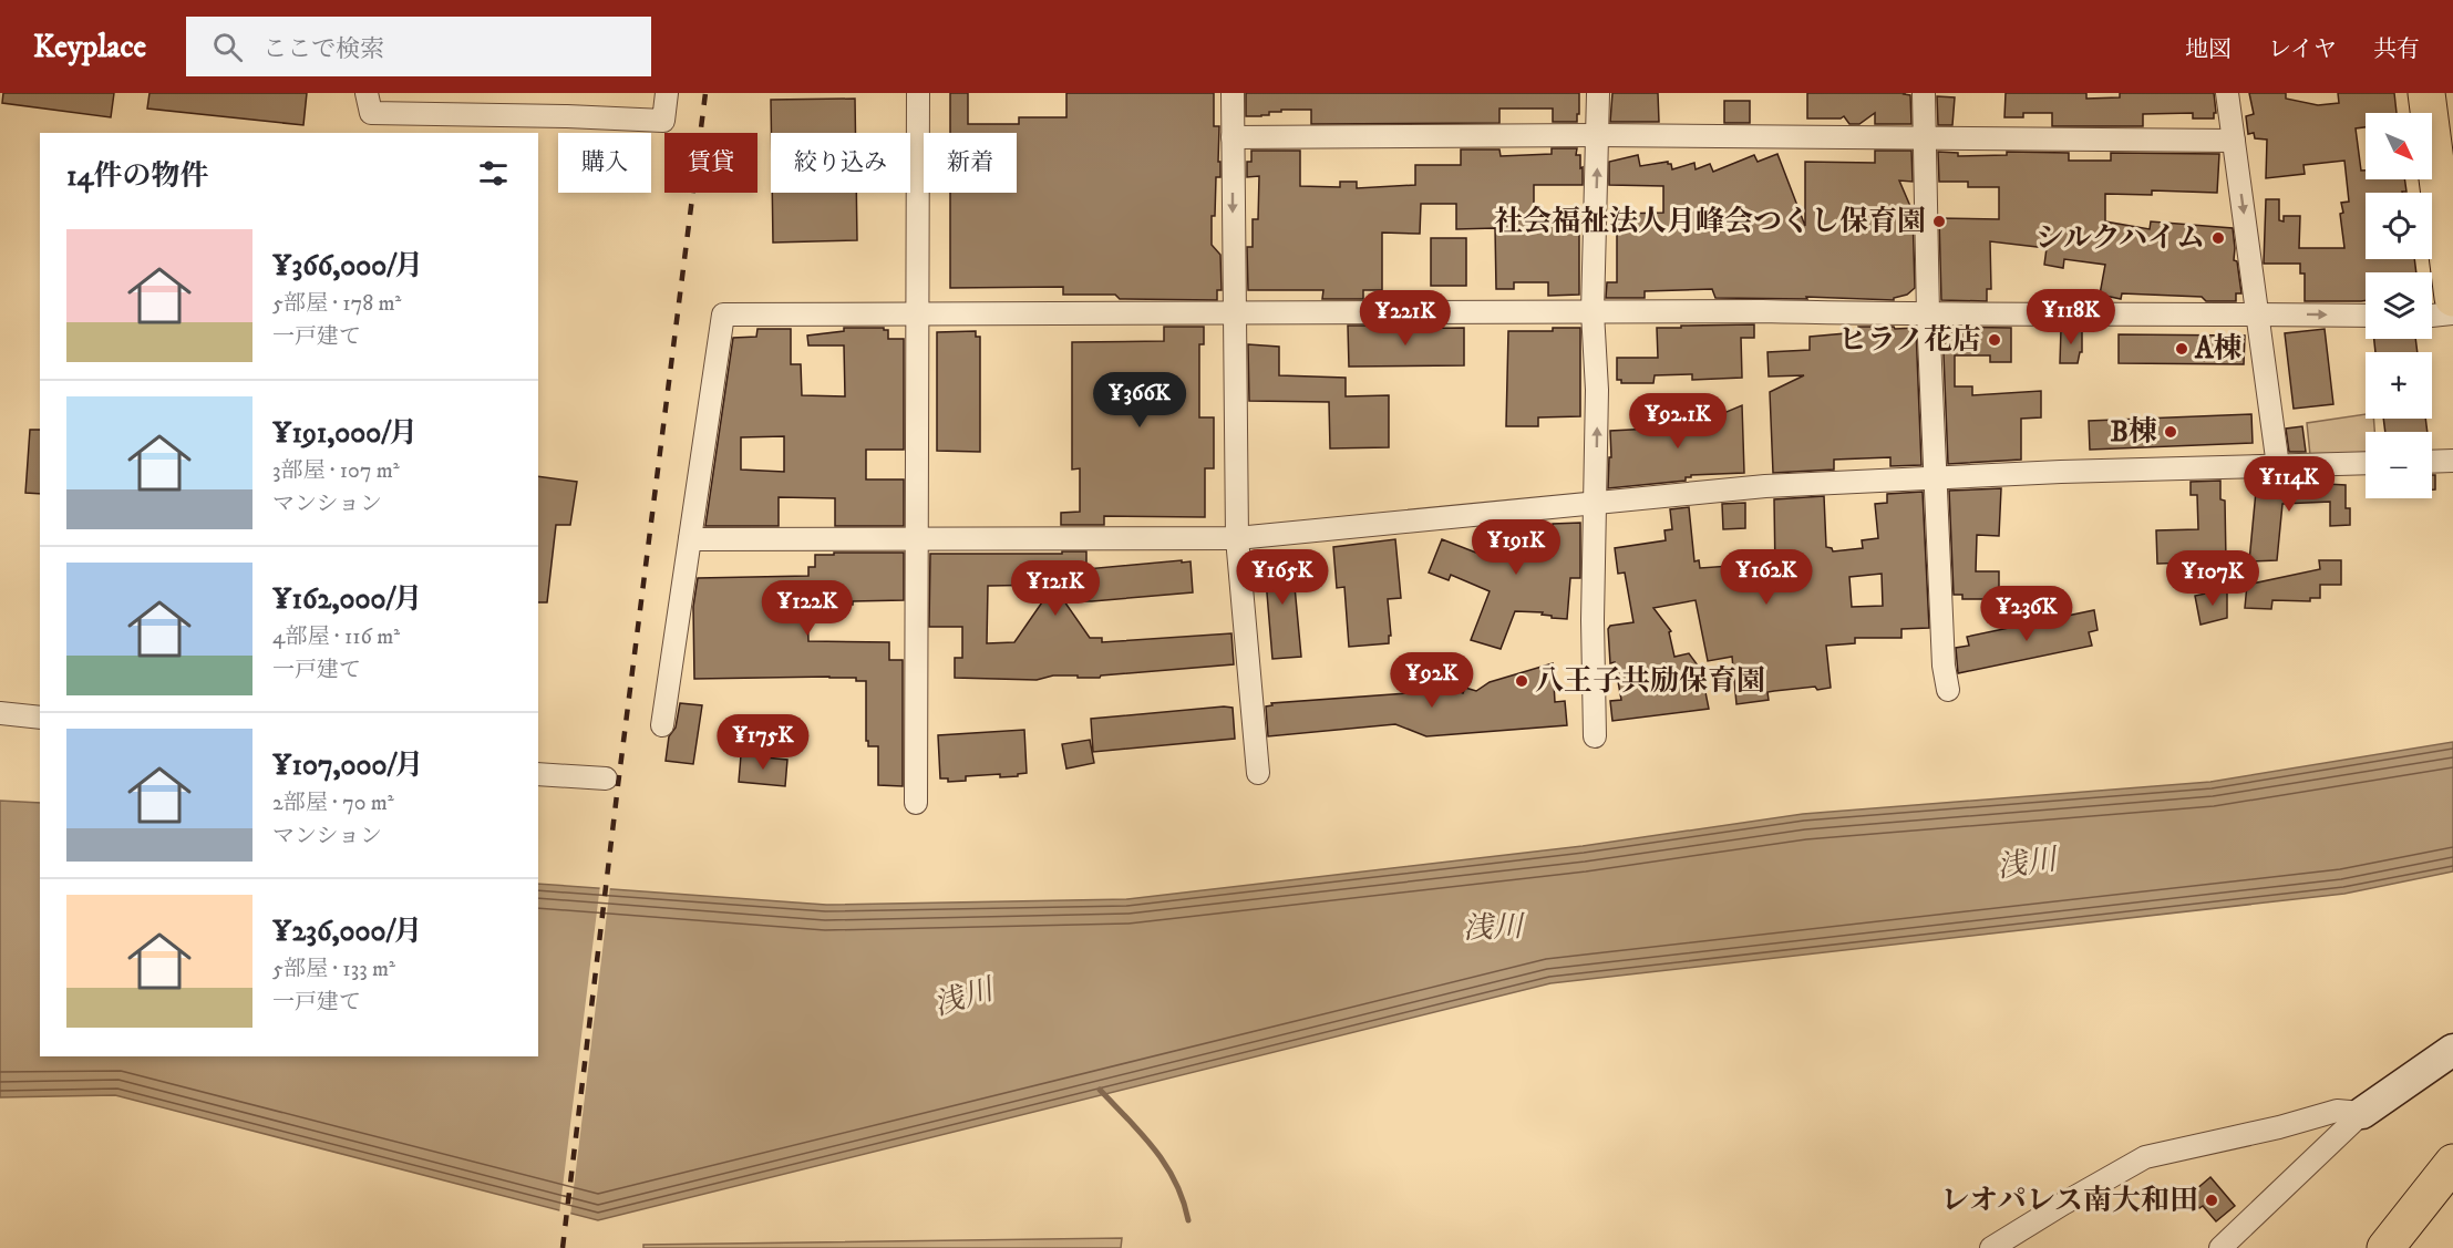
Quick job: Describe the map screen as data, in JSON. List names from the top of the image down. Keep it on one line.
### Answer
{"water":["浅川"],"places":["社会福祉法人月峰会つくし保育園","シルクハイム","ヒラノ花店","A棟","B棟","八王子共励保育園","レオパレス南大和田"],"north":"bottom right","page":{"header":"Keyplace","search":"ここで検索","nav":["地図","レイヤ","共有"],"map_buttons":["+","−"],"chip":["購入","賃貸","絞り込み","新着"],"heading":"14件の物件","list":[{"name":"¥366,000/月","note":"5部屋 · 178 m² · 一戸建て"},{"name":"¥191,000/月","note":"3部屋 · 107 m² · マンション"},{"name":"¥162,000/月","note":"4部屋 · 116 m² · 一戸建て"},{"name":"¥107,000/月","note":"2部屋 · 70 m² · マンション"},{"name":"¥236,000/月","note":"5部屋 · 133 m² · 一戸建て"}],"price":["¥118K","¥221K","¥366K","¥92.1K","¥114K","¥191K","¥165K","¥162K","¥107K","¥121K","¥122K","¥236K","¥92K","¥175K"]}}
